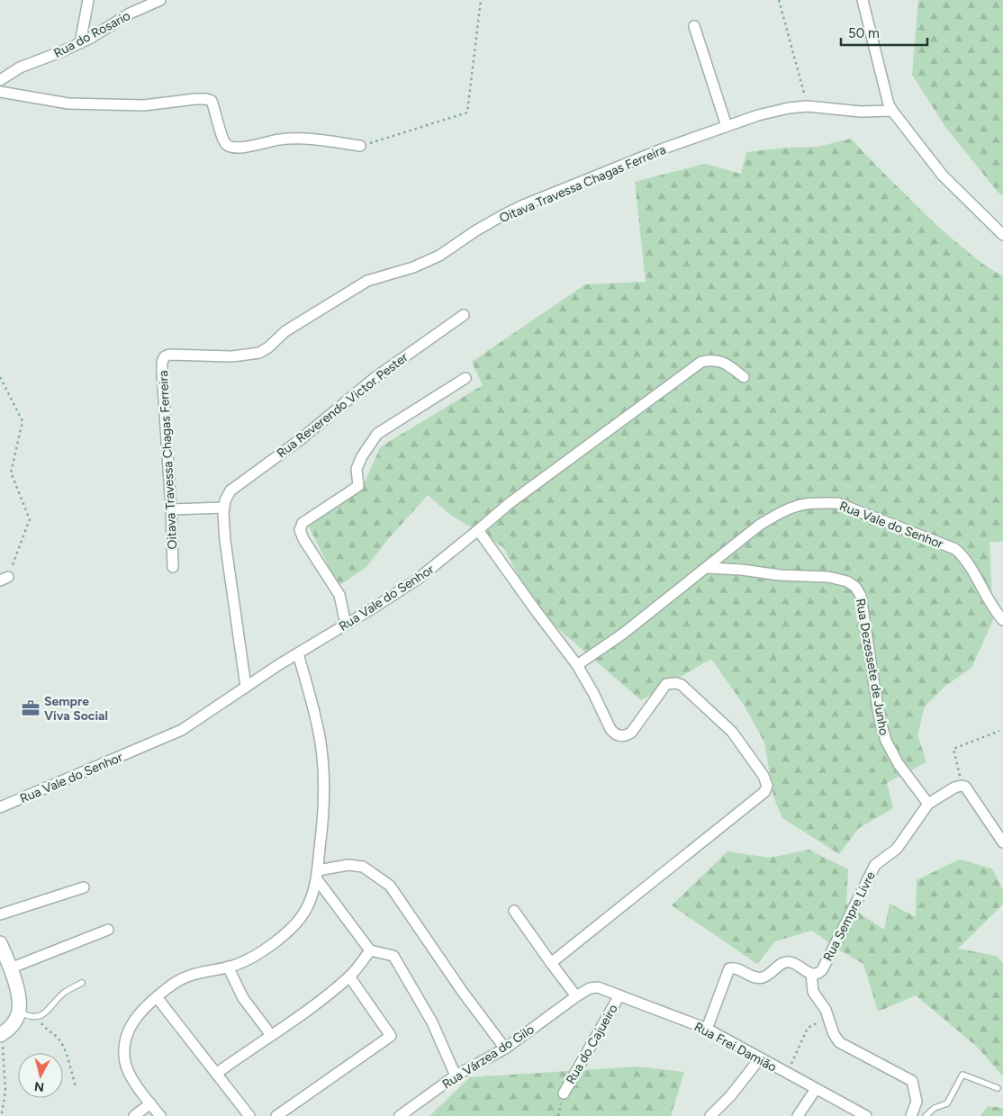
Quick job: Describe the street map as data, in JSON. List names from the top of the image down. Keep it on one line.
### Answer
{"streets":{"street":["Rua do Rosario","Oitava Travessa Chagas Ferreira","Rua Reverendo Victor Pester","Rua Vale do Senhor","Rua Dezessete de Junho","Rua Sempre Livre","Rua do Cajueiro","Rua Frei Damião","Rua Várzea do Gilo"]},"crossings":[["Rua Vale do Senhor","Rua Dezessete de Junho"],["Rua Dezessete de Junho","Rua Sempre Livre"],["Rua do Cajueiro","Rua Frei Damião"],["Rua Frei Damião","Rua Várzea do Gilo"]],"places":{"office":["Sempre Viva Social"]},"scale_bar":"50 m","north":"bottom"}
